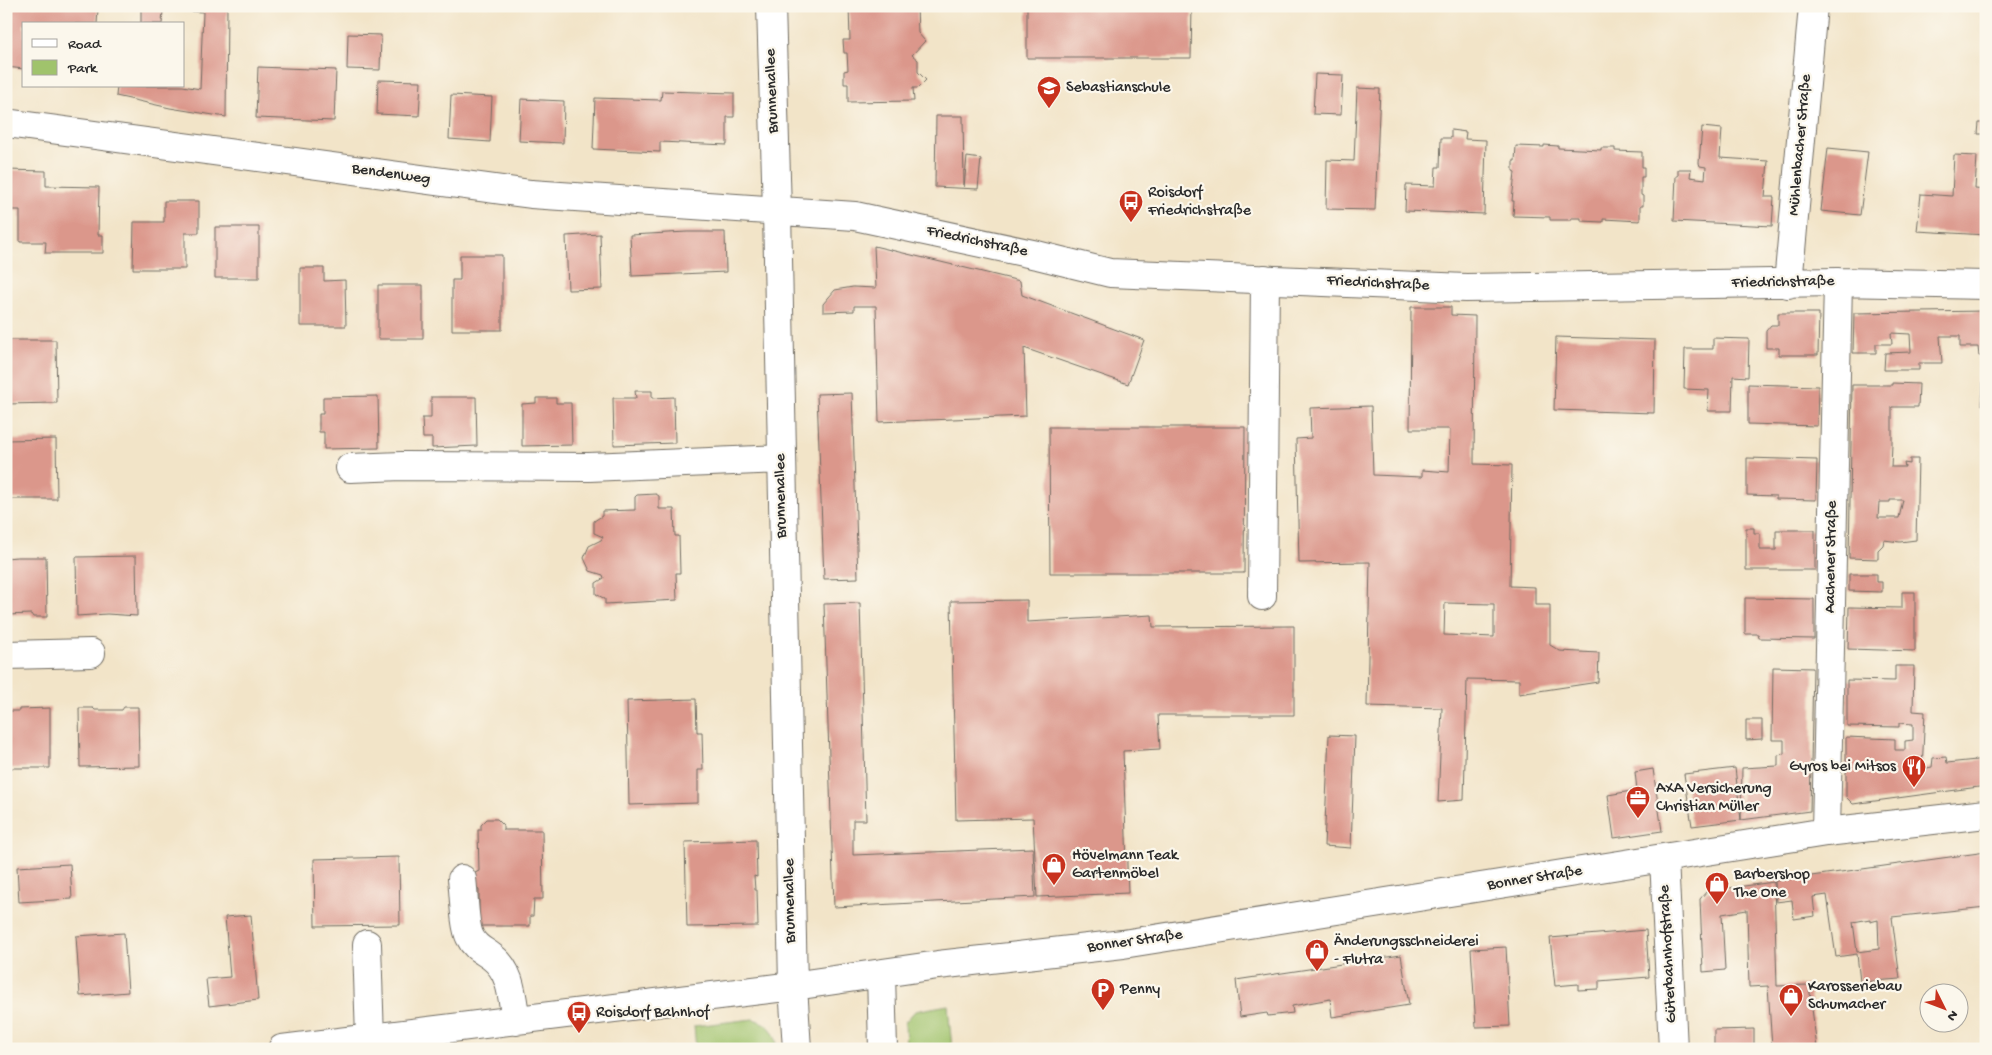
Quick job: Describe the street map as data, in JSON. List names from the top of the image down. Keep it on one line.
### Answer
{"streets":{"street":["Brunnenallee","Mühlenbacher Straße","Bendenweg","Friedrichstraße","Aachener Straße","Bonner Straße","Güterbahnhofstraße"]},"crossings":[["Brunnenallee","Bendenweg"],["Brunnenallee","Friedrichstraße"],["Brunnenallee","Bonner Straße"],["Mühlenbacher Straße","Friedrichstraße"],["Bendenweg","Friedrichstraße"],["Friedrichstraße","Aachener Straße"],["Aachener Straße","Bonner Straße"],["Bonner Straße","Güterbahnhofstraße"]],"places":{"school or university":["Sebastianschule"],"bus stop":["Roisdorf Friedrichstraße","Roisdorf Bahnhof"],"restaurant":["Gyros bei Mitsos"],"office":["AXA Versicherung Christian Müller"],"shop":["Hövelmann Teak Gartenmöbel","Barbershop The One","Änderungsschneiderei - Flutra","Karosseriebau Schumacher"],"parking":["Penny"]},"legend":["Road","Park"],"north":"bottom right"}
